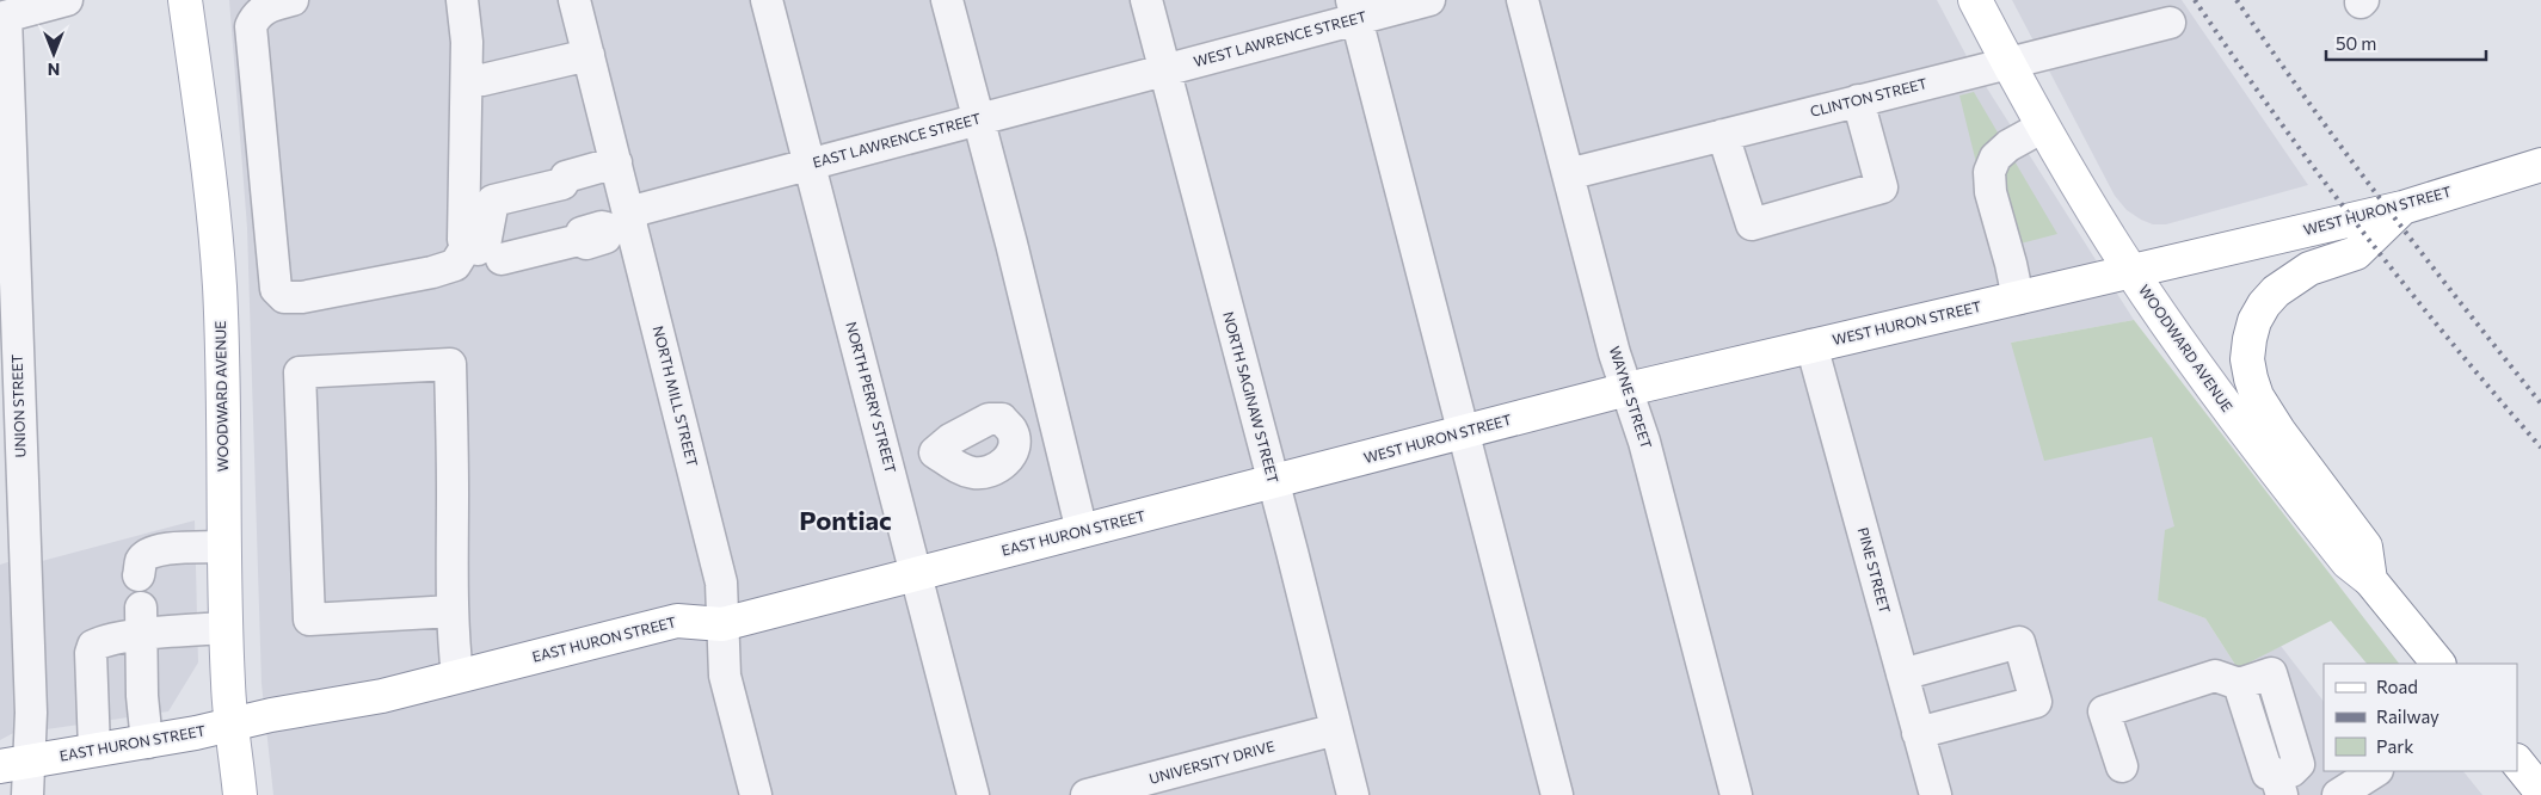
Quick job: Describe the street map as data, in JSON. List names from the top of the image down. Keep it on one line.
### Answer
{"streets":{"main road":["WEST HURON STREET","WOODWARD AVENUE","EAST HURON STREET"],"street":["WEST LAWRENCE STREET","CLINTON STREET","EAST LAWRENCE STREET","NORTH MILL STREET","NORTH PERRY STREET","NORTH SAGINAW STREET","WAYNE STREET","UNION STREET","PINE STREET","UNIVERSITY DRIVE"]},"crossings":[["WEST LAWRENCE STREET","EAST LAWRENCE STREET"],["WEST LAWRENCE STREET","NORTH SAGINAW STREET"],["CLINTON STREET","WOODWARD AVENUE"],["CLINTON STREET","WAYNE STREET"],["EAST LAWRENCE STREET","NORTH MILL STREET"],["EAST LAWRENCE STREET","NORTH PERRY STREET"],["EAST LAWRENCE STREET","NORTH SAGINAW STREET"],["WEST HURON STREET","WOODWARD AVENUE"],["WEST HURON STREET","NORTH SAGINAW STREET"],["WEST HURON STREET","WAYNE STREET"],["WEST HURON STREET","EAST HURON STREET"],["WEST HURON STREET","PINE STREET"],["WOODWARD AVENUE","EAST HURON STREET"],["NORTH MILL STREET","EAST HURON STREET"],["NORTH PERRY STREET","EAST HURON STREET"],["NORTH SAGINAW STREET","EAST HURON STREET"],["NORTH SAGINAW STREET","UNIVERSITY DRIVE"],["UNION STREET","EAST HURON STREET"]],"districts":["Pontiac"],"legend":["Road","Railway","Park"],"scale_bar":"50 m","north":"bottom"}
